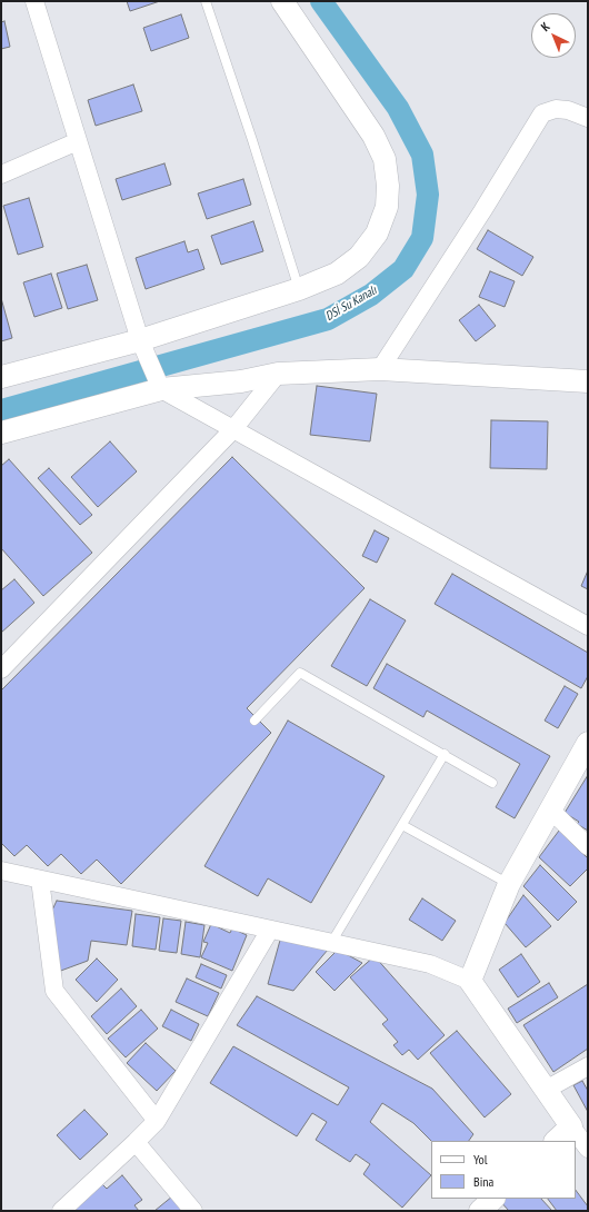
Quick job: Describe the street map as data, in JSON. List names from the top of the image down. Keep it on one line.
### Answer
{"water":["DSİ Su Kanalı"],"legend":["Yol","Bina"],"north":"top left"}
